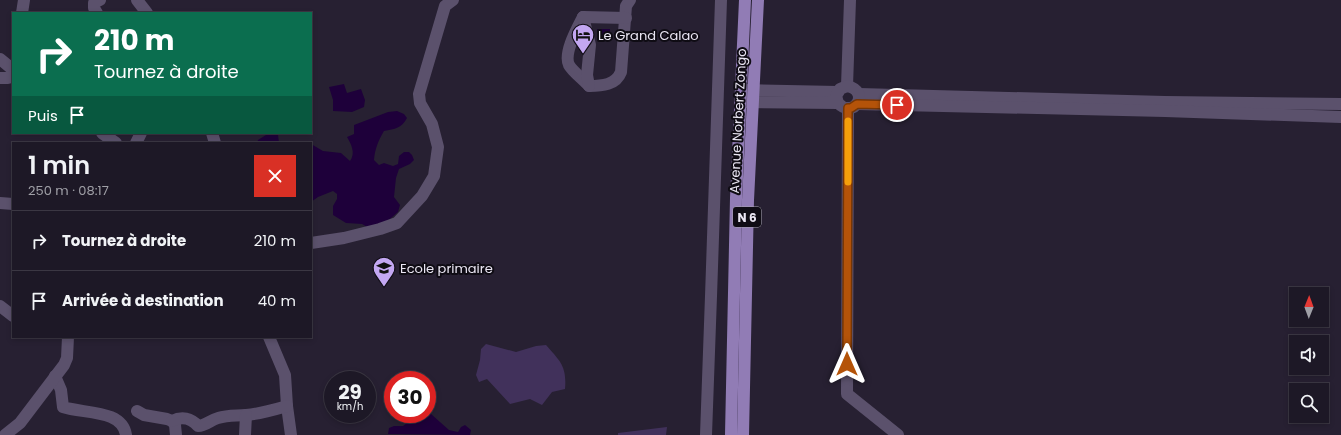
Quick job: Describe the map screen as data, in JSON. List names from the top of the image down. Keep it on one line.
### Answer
{"streets":{"main road":["Avenue Norbert Zongo","N 6"]},"places":{"hotel":["Le Grand Calao"],"school or university":["Ecole primaire"]},"north":"top","page":{"turn":["210 m","Tournez à droite"],"then":"Puis","heading":["1 min","250 m · 08:17"],"list":[{"name":"Tournez à droite","value":"210 m"},{"name":"Arrivée à destination","value":"40 m"}],"speed":"29 km/h","limit":"30"}}
